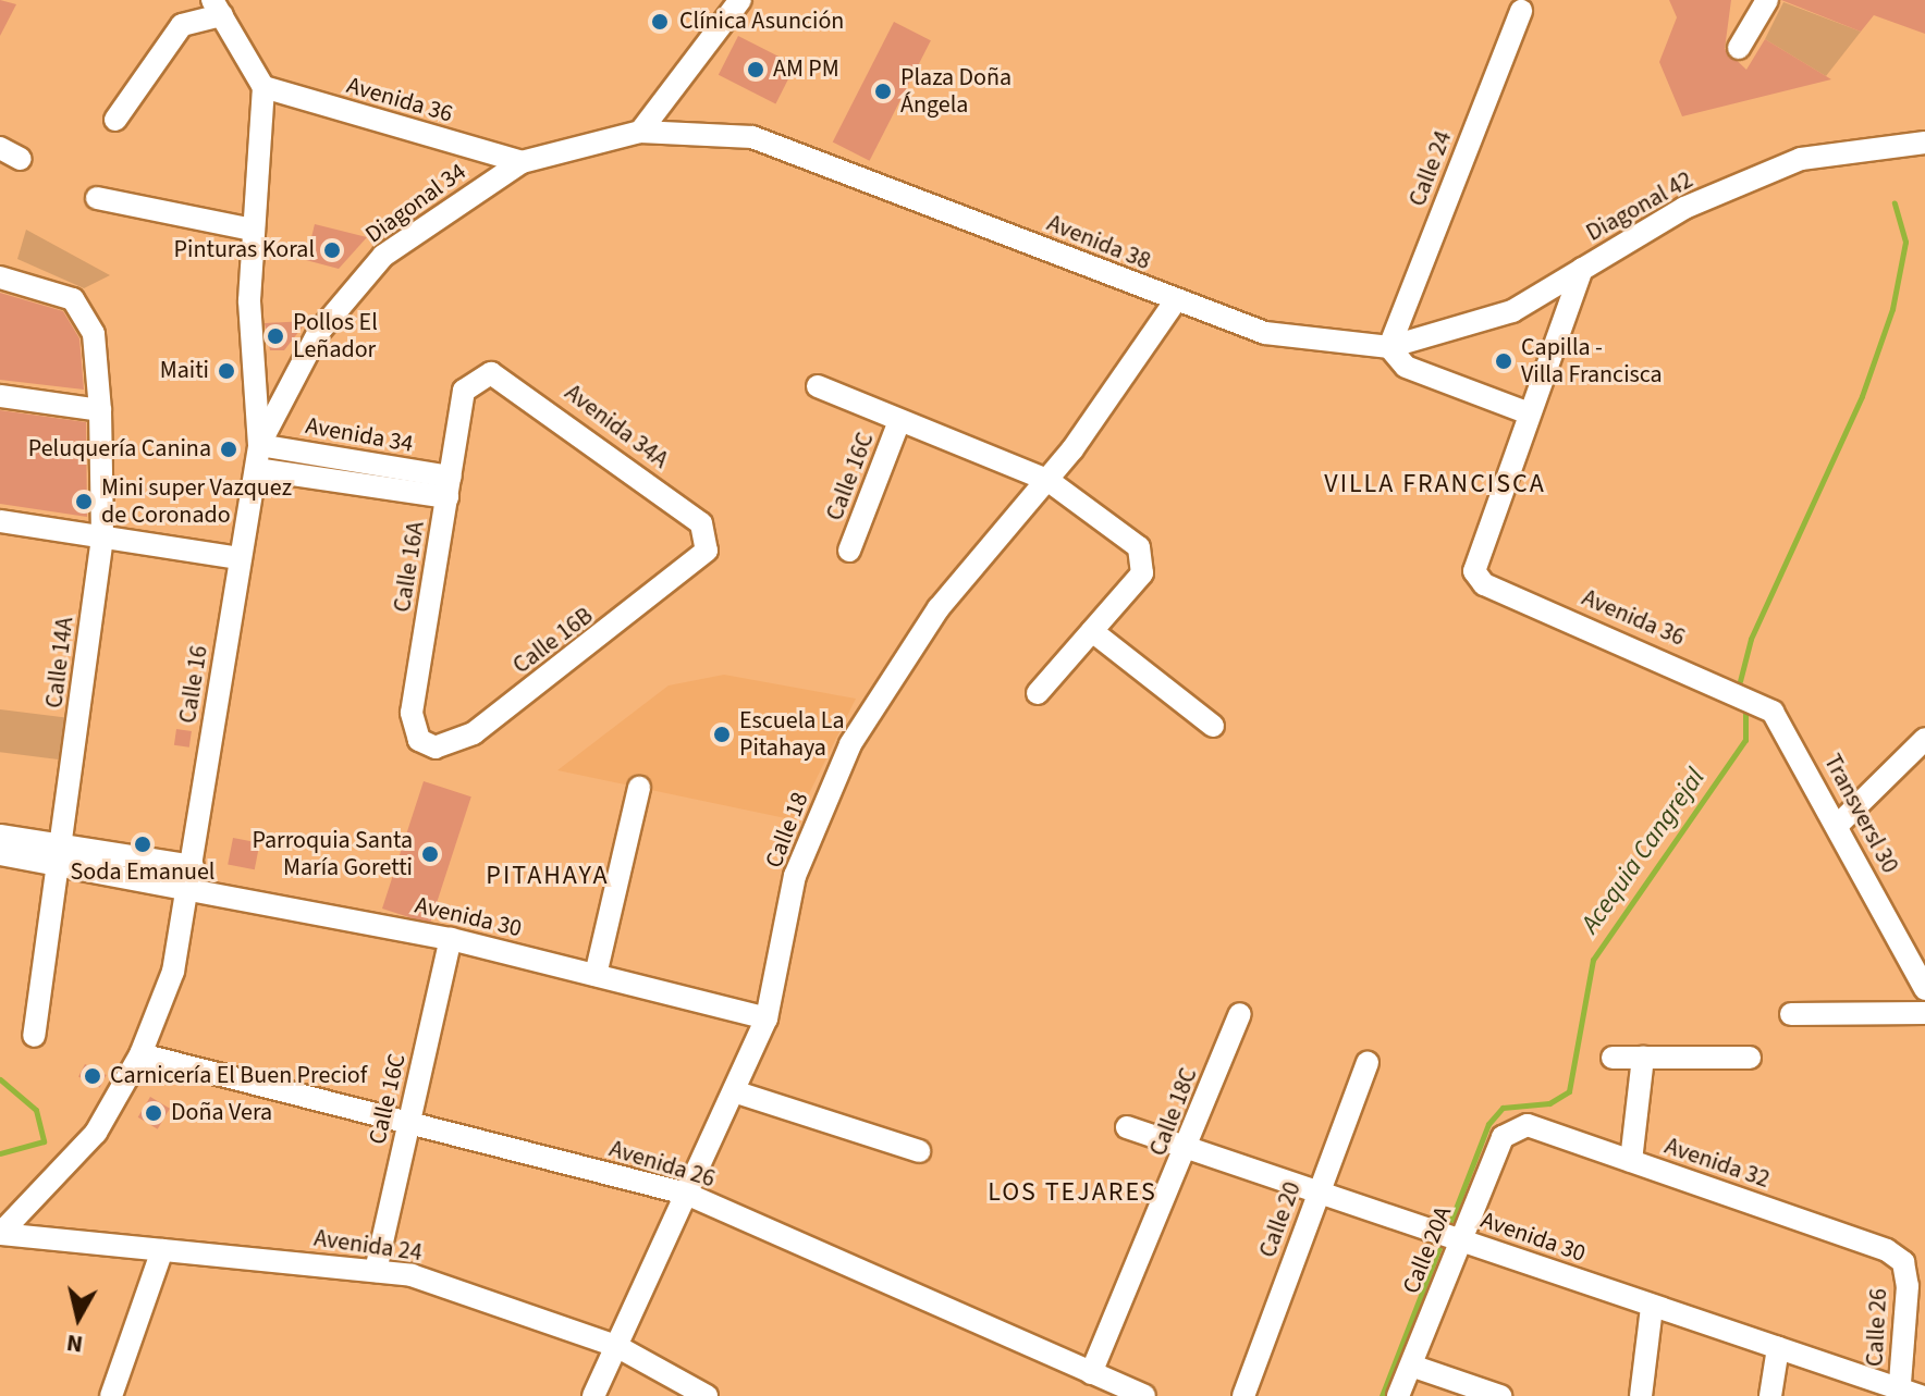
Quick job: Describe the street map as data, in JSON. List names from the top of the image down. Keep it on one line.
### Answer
{"streets":{"street":["Avenida 36","Calle 24","Diagonal 34","Diagonal 42","Avenida 38","Avenida 34A","Avenida 34","Calle 16C","Calle 16A","Calle 16B","Calle 14A","Calle 16","Transversl 30","Calle 18","Avenida 30","Calle 18C","Avenida 32","Avenida 26","Calle 20","Avenida 24","Calle 20A","Calle 26"]},"crossings":[["Avenida 36","Diagonal 34"],["Avenida 36","Calle 16"],["Avenida 36","Transversl 30"],["Calle 24","Diagonal 42"],["Calle 24","Avenida 38"],["Diagonal 34","Avenida 38"],["Diagonal 34","Avenida 34"],["Diagonal 34","Calle 16"],["Diagonal 42","Avenida 38"],["Avenida 38","Calle 18"],["Avenida 34A","Calle 16A"],["Avenida 34A","Calle 16B"],["Avenida 34","Calle 16A"],["Avenida 34","Calle 16"],["Calle 16C","Avenida 30"],["Calle 16C","Avenida 26"],["Calle 16C","Avenida 24"],["Calle 16A","Calle 16B"],["Calle 14A","Avenida 30"],["Calle 16","Avenida 30"],["Calle 16","Avenida 26"],["Calle 16","Avenida 24"],["Calle 18","Avenida 30"],["Calle 18","Avenida 26"],["Calle 18","Avenida 24"],["Avenida 30","Calle 18C"],["Avenida 30","Calle 20"],["Avenida 30","Calle 20A"],["Avenida 30","Calle 26"],["Calle 18C","Avenida 26"],["Avenida 32","Calle 20A"],["Avenida 32","Calle 26"]],"districts":["VILLA FRANCISCA","PITAHAYA","LOS TEJARES"],"water":["Acequia Cangrejal"],"places":["Clínica Asunción","AM PM","Plaza Doña Ángela","Pinturas Koral","Pollos El Leñador","Capilla - Villa Francisca","Maiti","Peluquería Canina","Mini super Vazquez de Coronado","Escuela La Pitahaya","Soda Emanuel","Parroquia Santa María Goretti","Carnicería El Buen Preciof","Doña Vera"],"north":"bottom"}
